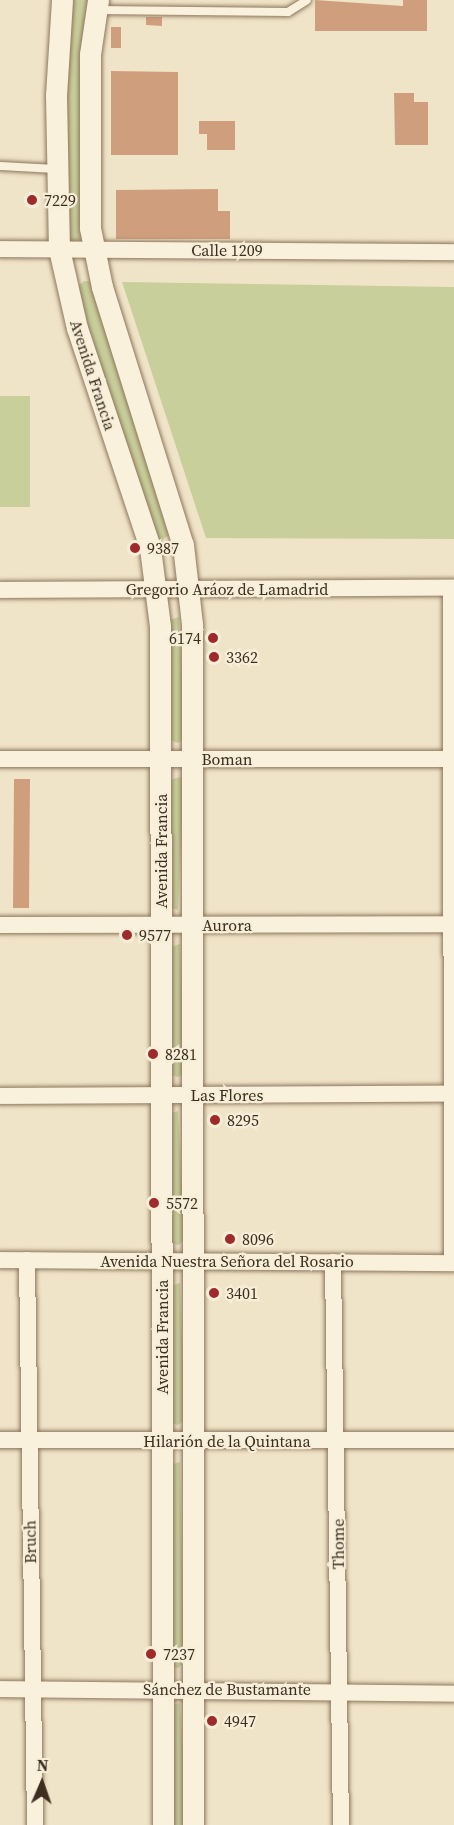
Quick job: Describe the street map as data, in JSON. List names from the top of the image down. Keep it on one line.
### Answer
{"streets":{"street":["Calle 1209","Avenida Francia","Gregorio Aráoz de Lamadrid","Boman","Aurora","Las Flores","Avenida Nuestra Señora del Rosario","Hilarión de la Quintana","Bruch","Thome","Sánchez de Bustamante"]},"crossings":[["Calle 1209","Avenida Francia"],["Avenida Francia","Gregorio Aráoz de Lamadrid"],["Avenida Francia","Boman"],["Avenida Francia","Aurora"],["Avenida Francia","Las Flores"],["Avenida Francia","Avenida Nuestra Señora del Rosario"],["Avenida Francia","Hilarión de la Quintana"],["Avenida Francia","Sánchez de Bustamante"],["Avenida Nuestra Señora del Rosario","Bruch"],["Avenida Nuestra Señora del Rosario","Thome"],["Hilarión de la Quintana","Bruch"],["Hilarión de la Quintana","Thome"],["Bruch","Sánchez de Bustamante"],["Thome","Sánchez de Bustamante"]],"places":["7229","9387","6174","3362","9577","8281","8295","5572","8096","3401","7237","4947"],"north":"top"}
